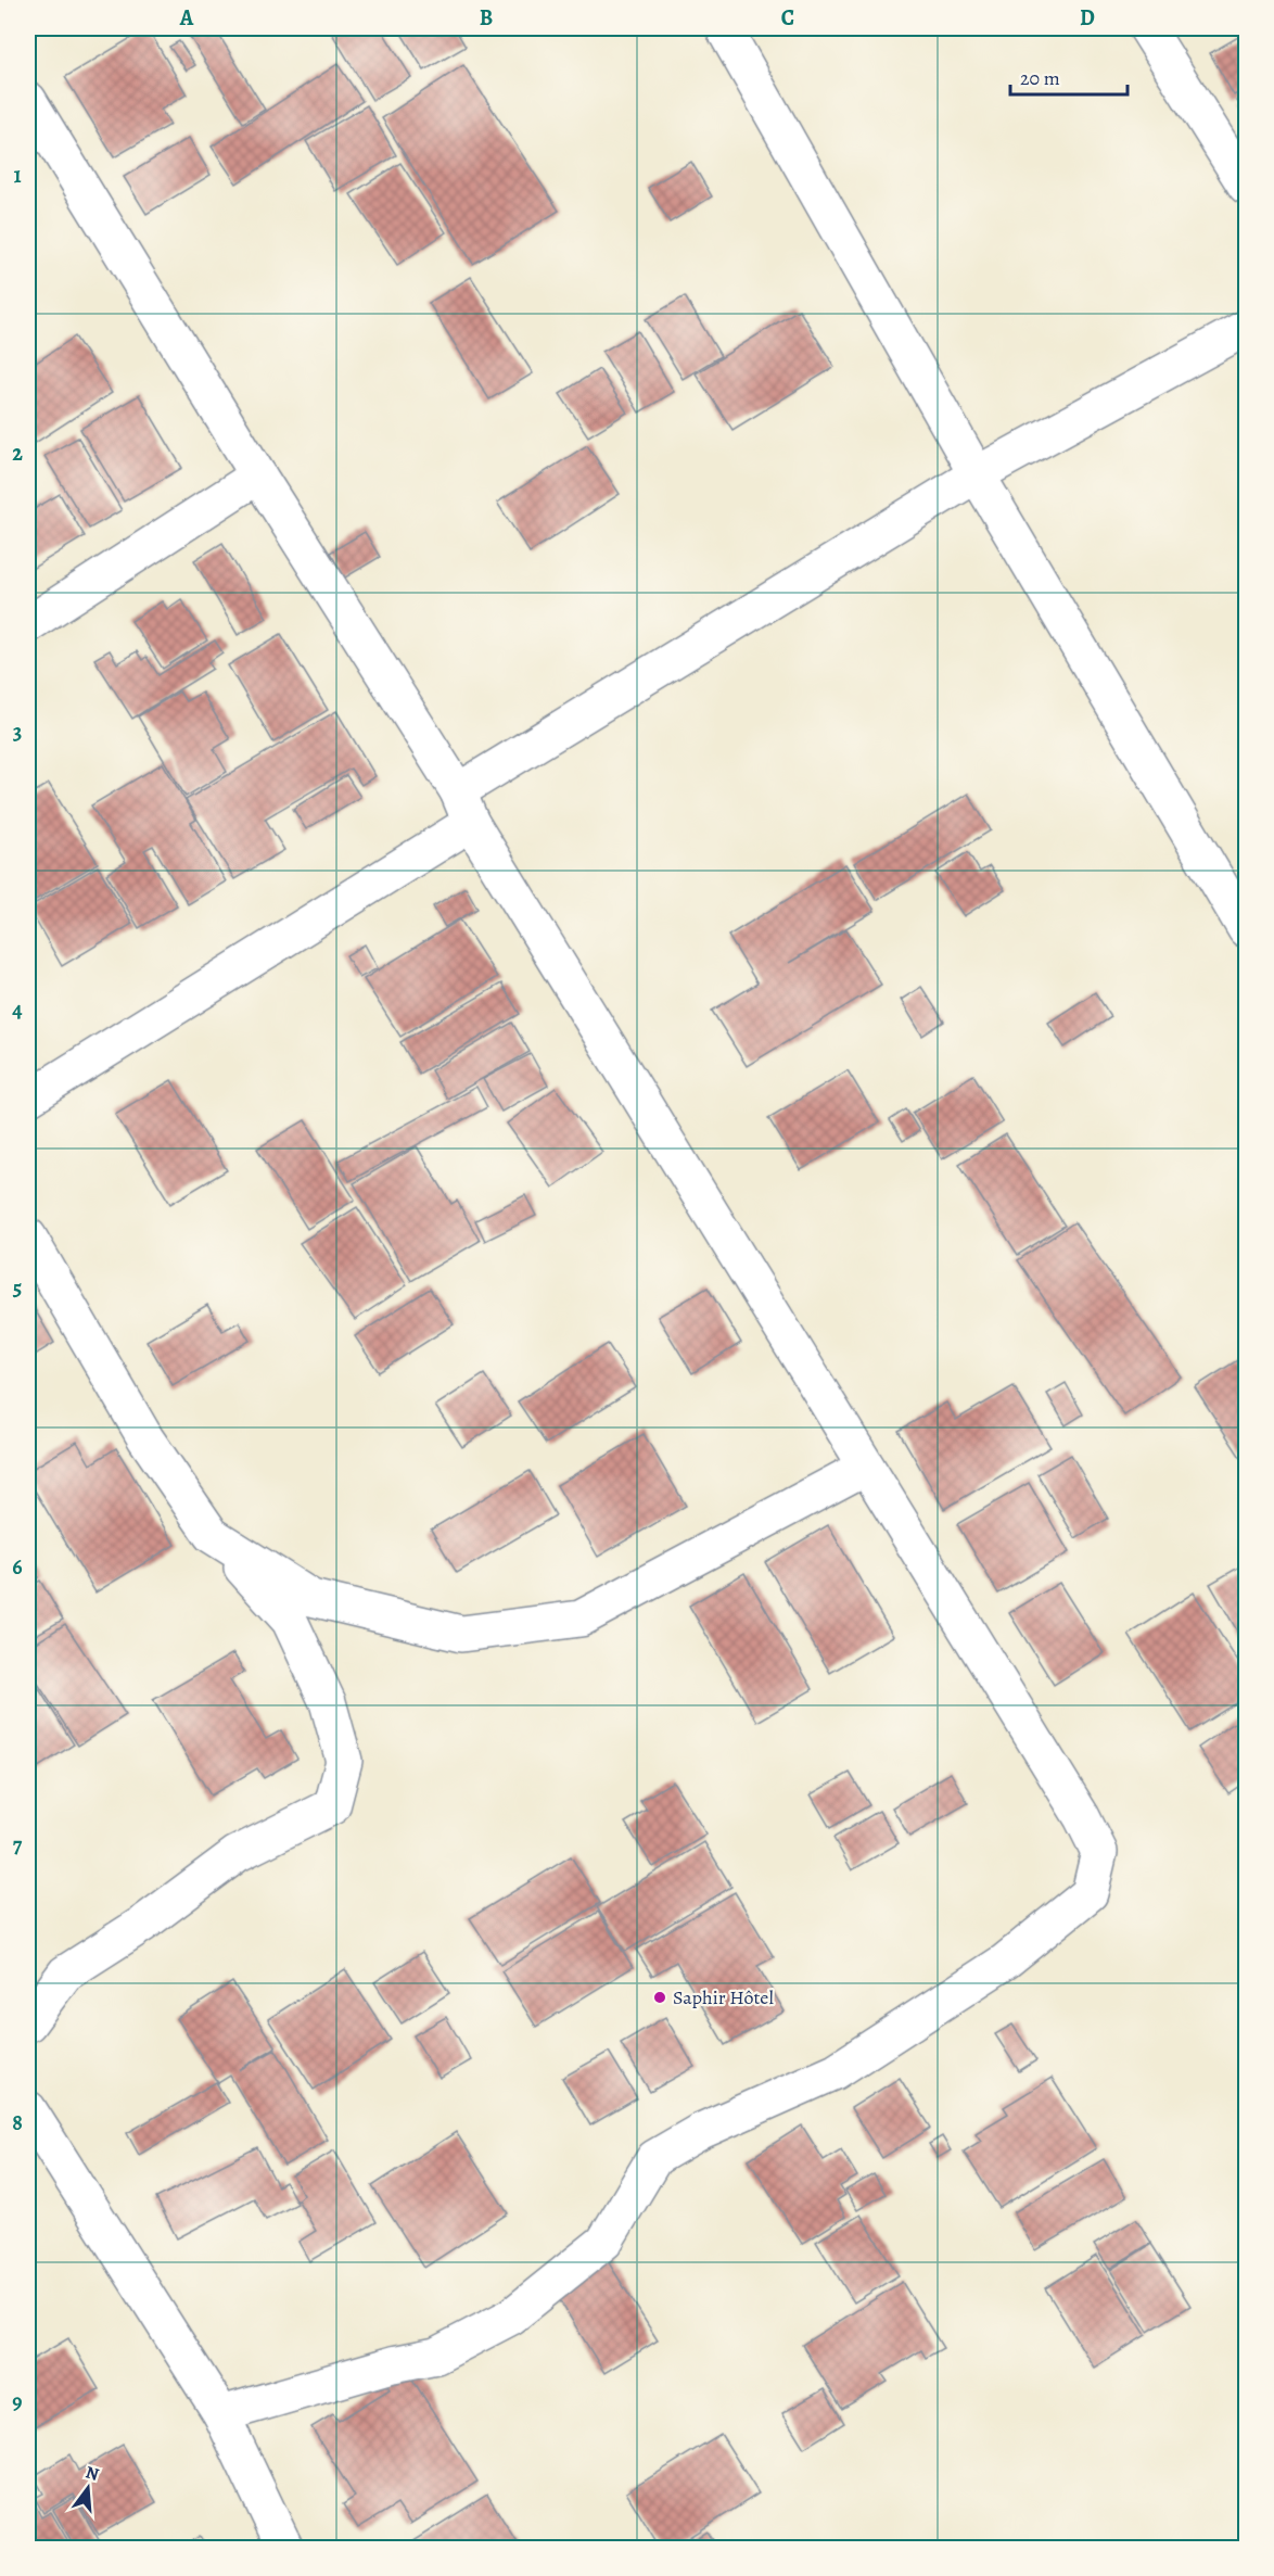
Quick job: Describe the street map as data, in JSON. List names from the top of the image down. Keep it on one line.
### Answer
{"places":["Saphir Hôtel"],"scale_bar":"20 m","north":"top","grid":{"columns":["A","B","C","D"],"rows":["1","2","3","4","5","6","7","8","9"]}}
